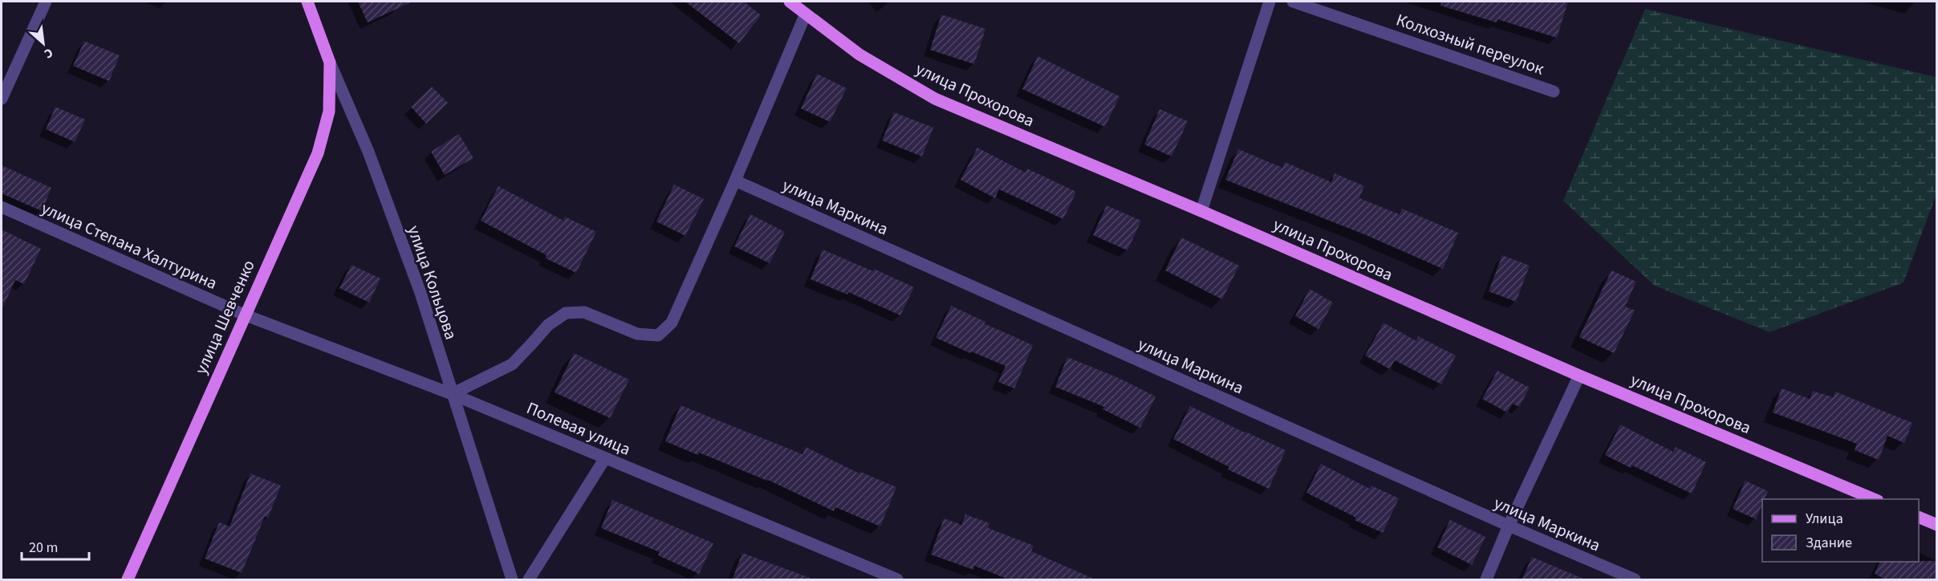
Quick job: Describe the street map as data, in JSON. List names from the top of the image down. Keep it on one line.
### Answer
{"streets":{"main road":["улица Прохорова","улица Кольцова","улица Шевченко"],"street":["Колхозный переулок","улица Маркина","улица Степана Халтурина","Полевая улица"]},"crossings":[["улица Степана Халтурина","улица Шевченко"],["улица Степана Халтурина","Полевая улица"],["улица Кольцова","улица Шевченко"],["улица Кольцова","Полевая улица"],["улица Шевченко","Полевая улица"]],"legend":["Улица","Здание"],"scale_bar":"20 m","north":"bottom right"}
